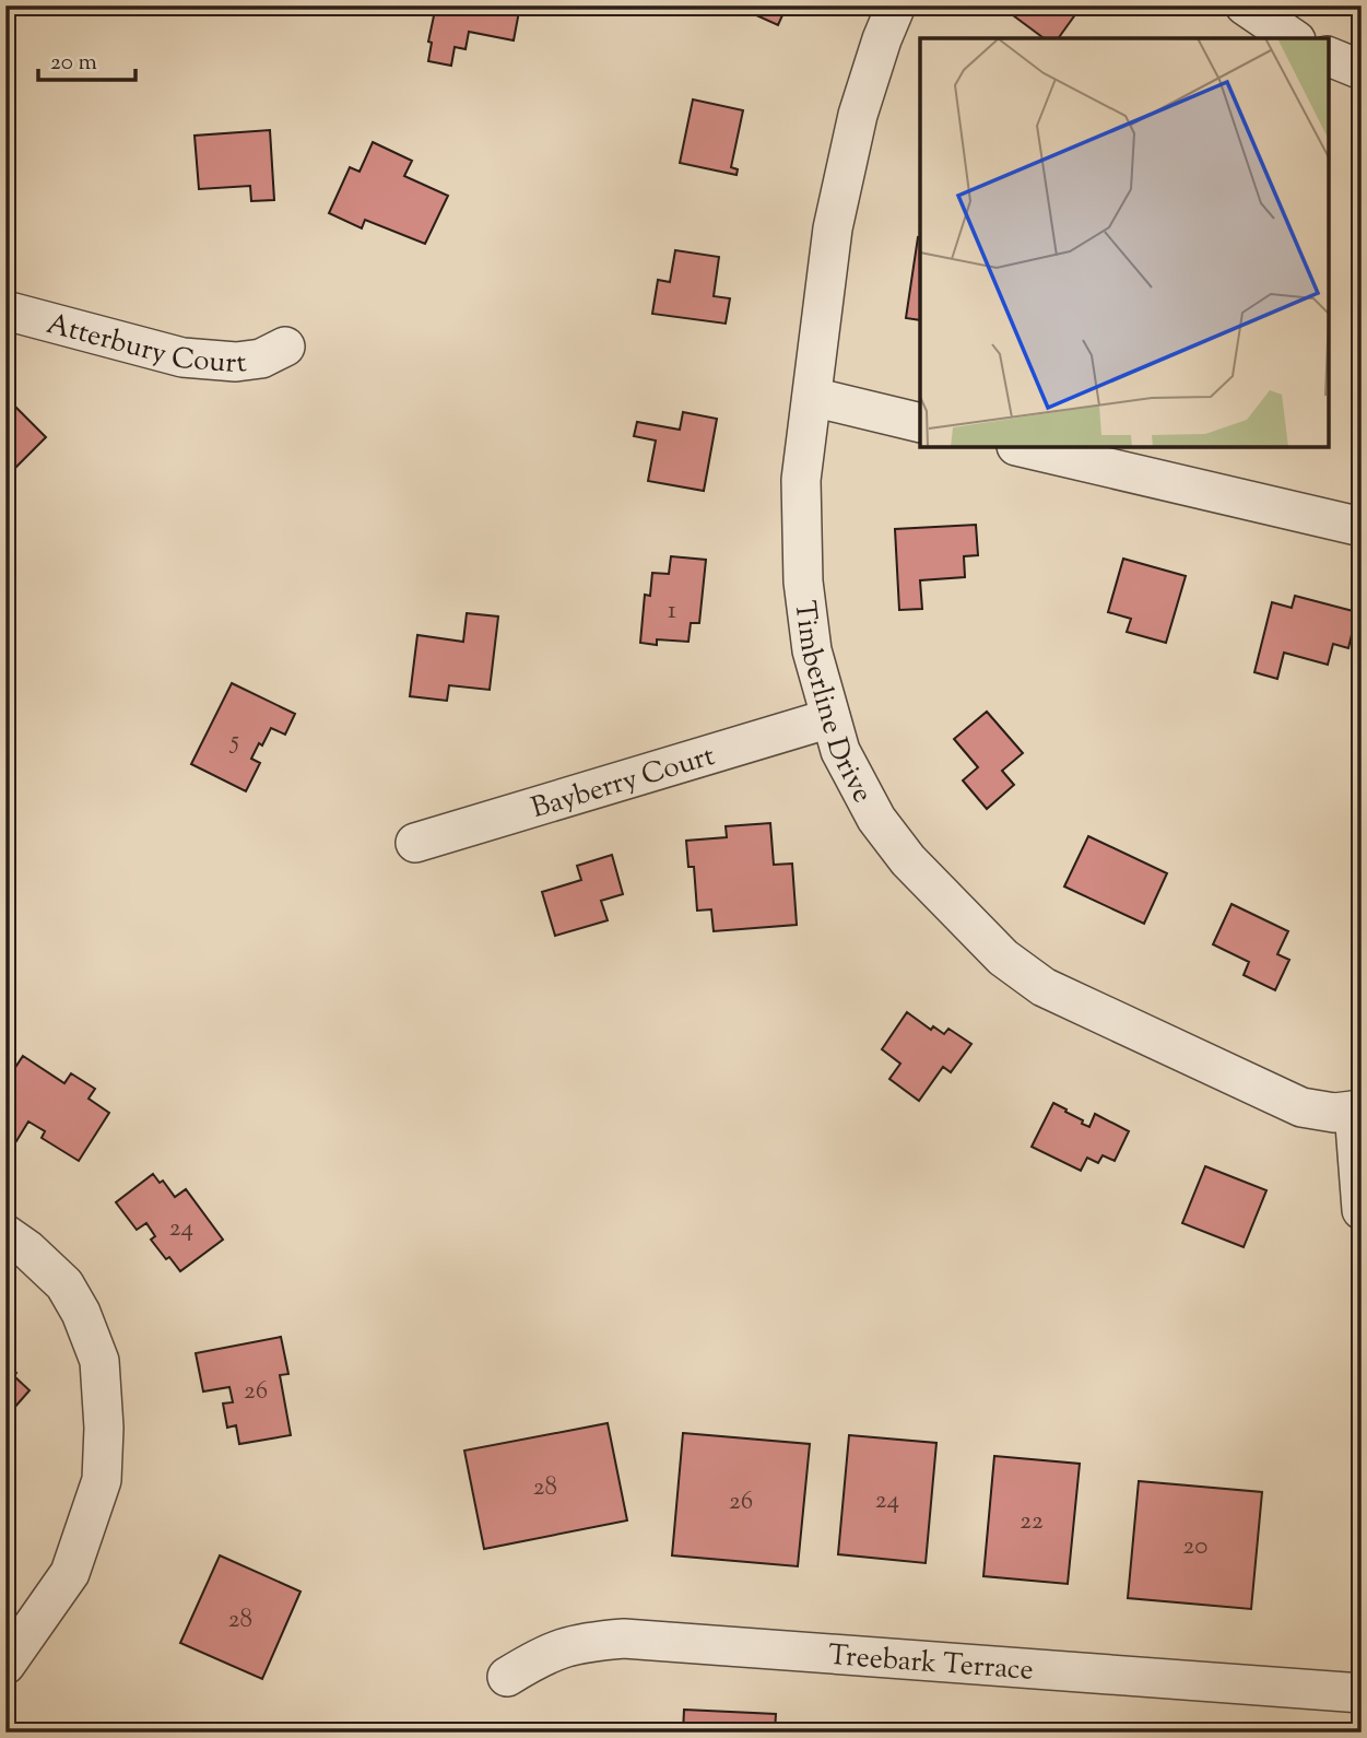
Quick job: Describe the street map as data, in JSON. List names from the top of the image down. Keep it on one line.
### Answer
{"streets":{"street":["Atterbury Court","Timberline Drive","Bayberry Court","Treebark Terrace"]},"crossings":[["Timberline Drive","Bayberry Court"]],"house_numbers":["1","5","24","26","28","24","26","22","20","28"],"scale_bar":"20 m"}
